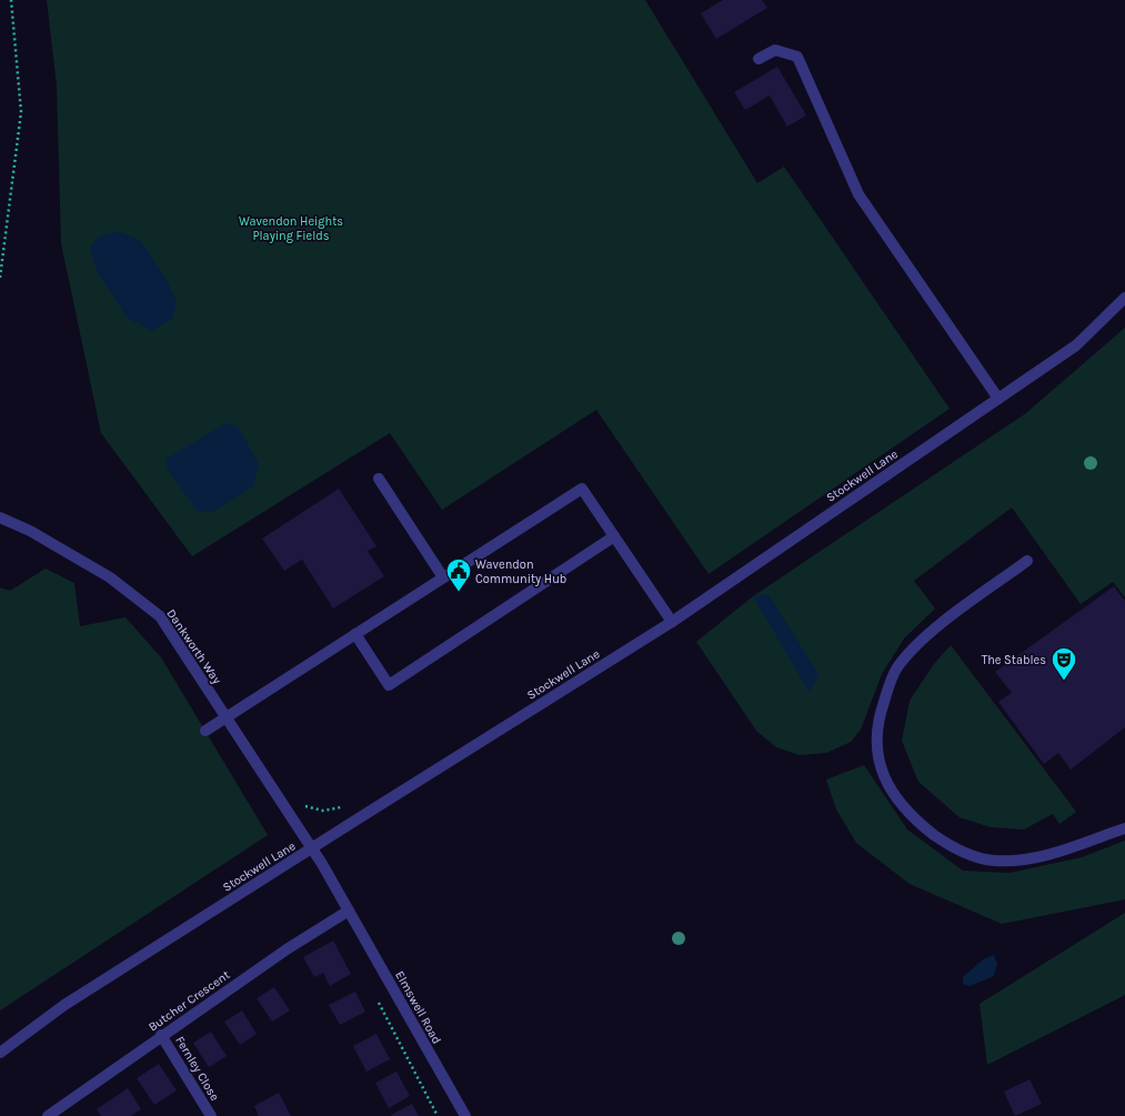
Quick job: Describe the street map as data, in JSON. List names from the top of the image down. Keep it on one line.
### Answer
{"streets":{"street":["Stockwell Lane","Dankworth Way","Butcher Crescent","Elmswell Road","Fernley Close"]},"crossings":[["Stockwell Lane","Dankworth Way"],["Stockwell Lane","Elmswell Road"],["Dankworth Way","Elmswell Road"],["Butcher Crescent","Elmswell Road"],["Butcher Crescent","Fernley Close"]],"parks":["Wavendon Heights Playing Fields"],"places":{"public building":["Wavendon Community Hub"],"theatre":["The Stables"]}}
